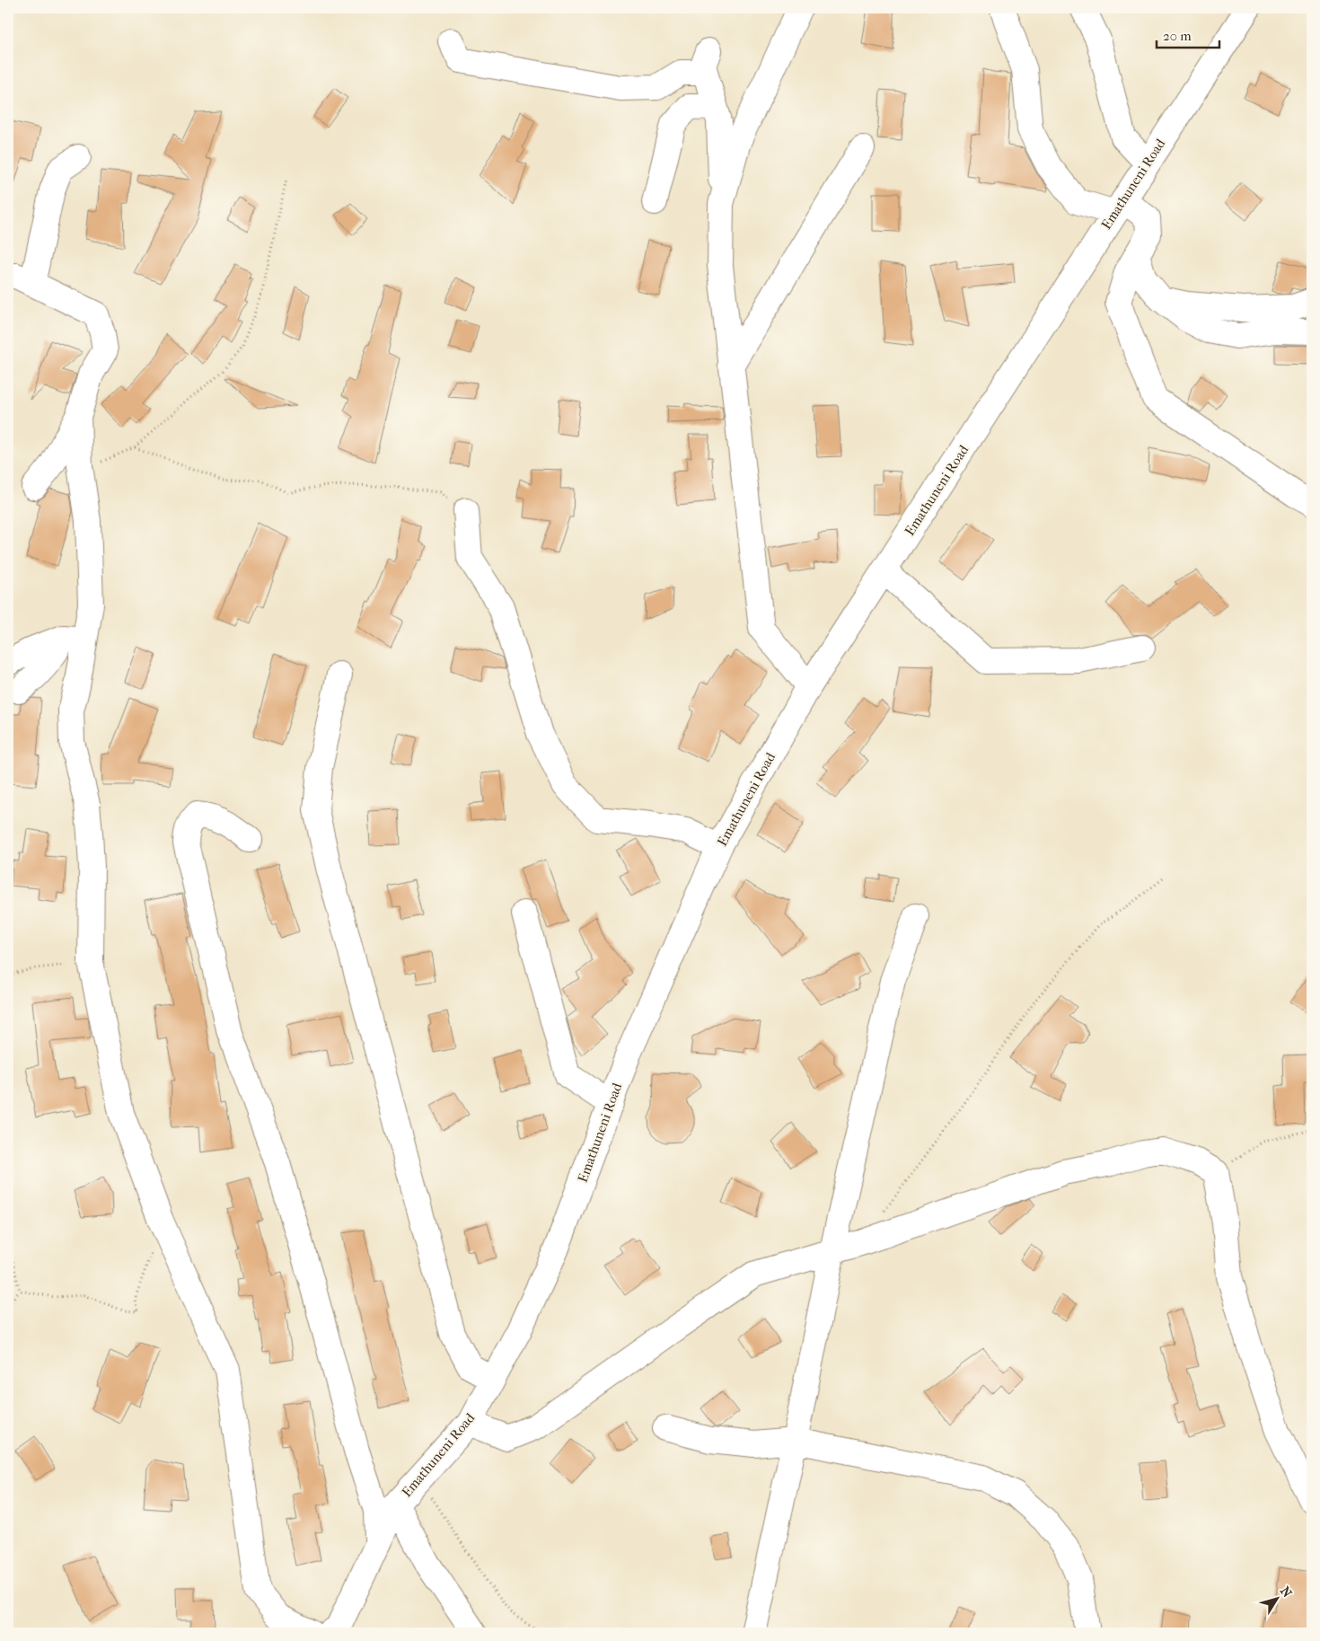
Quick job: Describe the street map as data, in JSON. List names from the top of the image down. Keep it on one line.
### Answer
{"streets":{"street":["Emathuneni Road"]},"scale_bar":"20 m","north":"top right"}
